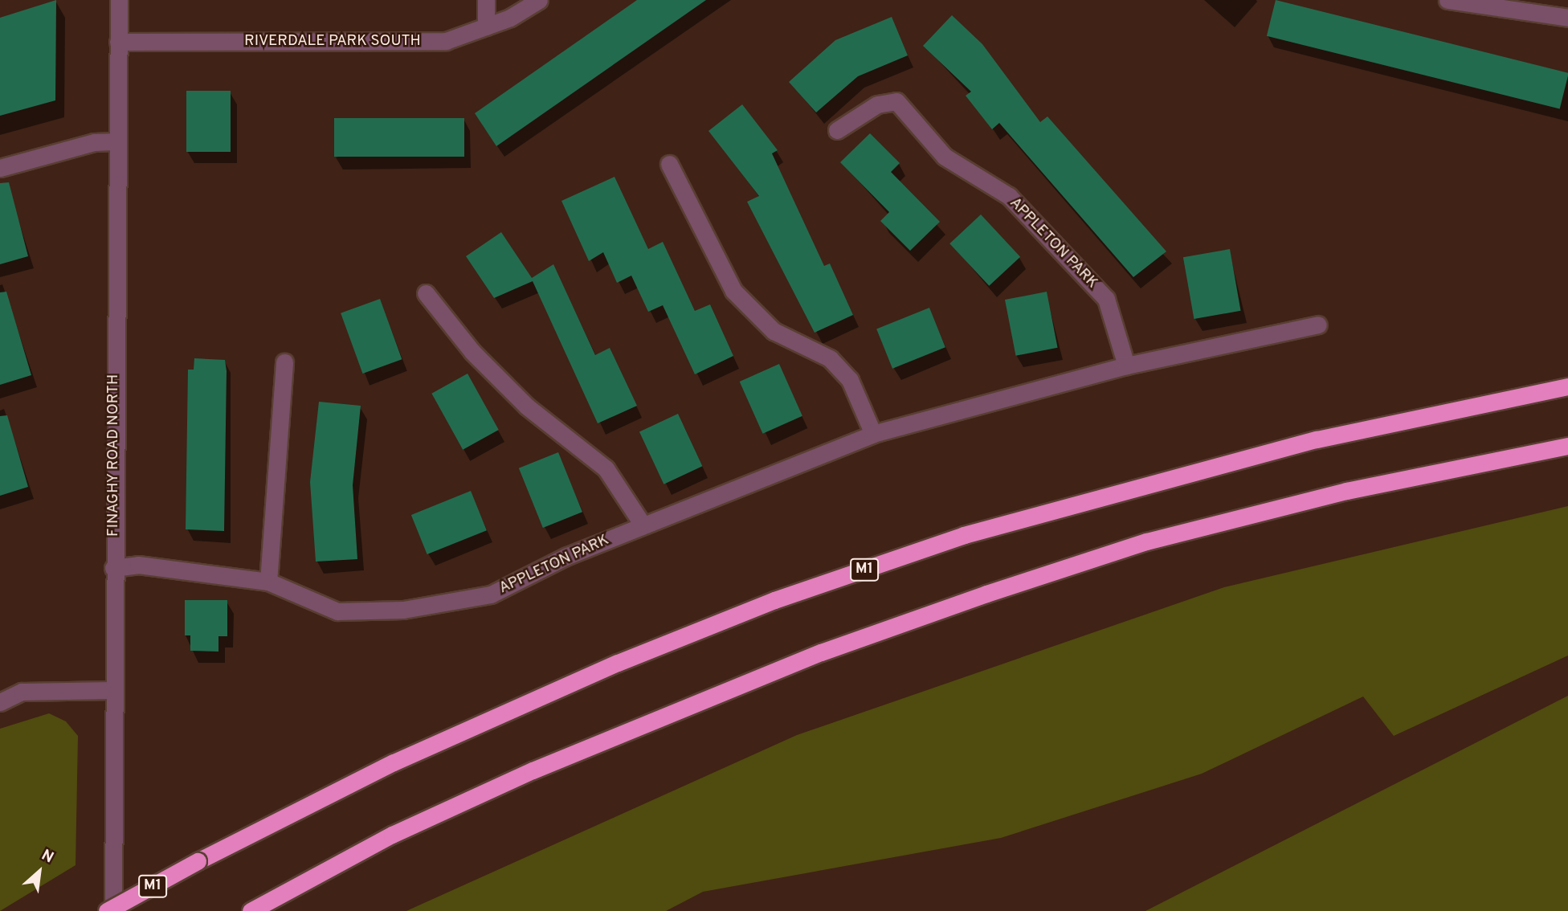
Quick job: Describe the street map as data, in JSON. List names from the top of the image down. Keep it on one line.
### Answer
{"streets":{"highway":["M1"],"street":["RIVERDALE PARK SOUTH","APPLETON PARK","FINAGHY ROAD NORTH"]},"crossings":[["RIVERDALE PARK SOUTH","FINAGHY ROAD NORTH"],["APPLETON PARK","FINAGHY ROAD NORTH"]],"north":"top right"}
